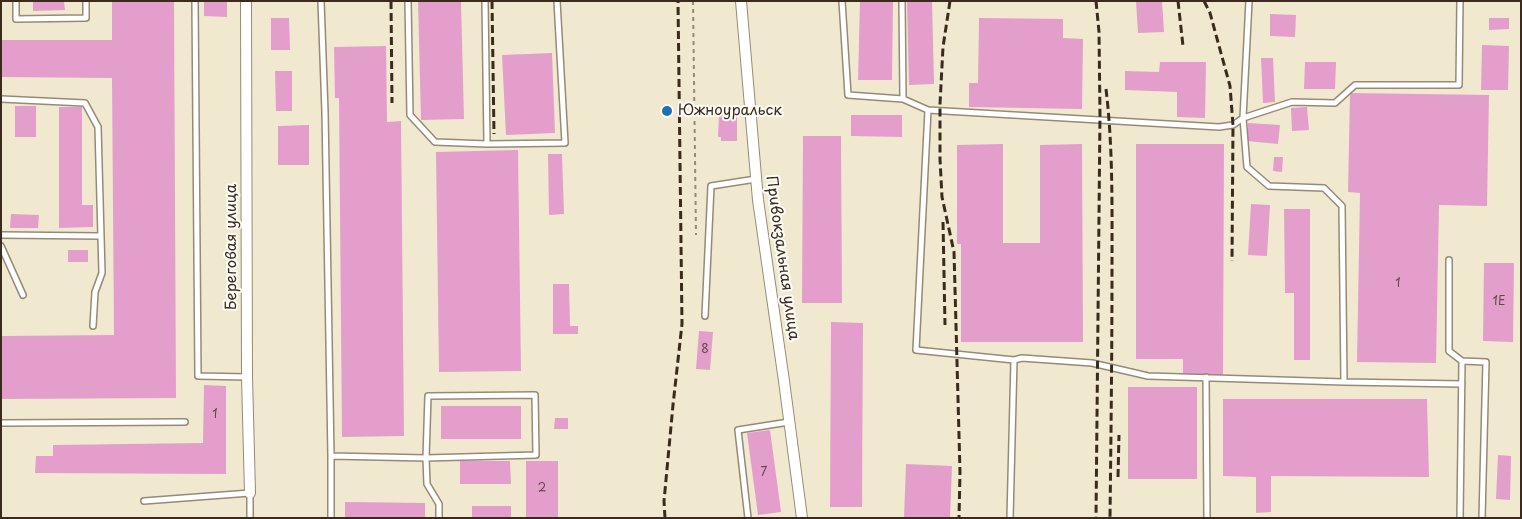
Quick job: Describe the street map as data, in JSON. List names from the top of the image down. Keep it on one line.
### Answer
{"streets":{"street":["Береговая улица","Привокзальная улица"]},"places":["Южноуральск"],"house_numbers":["1","1Е","8","1","7","2"]}
